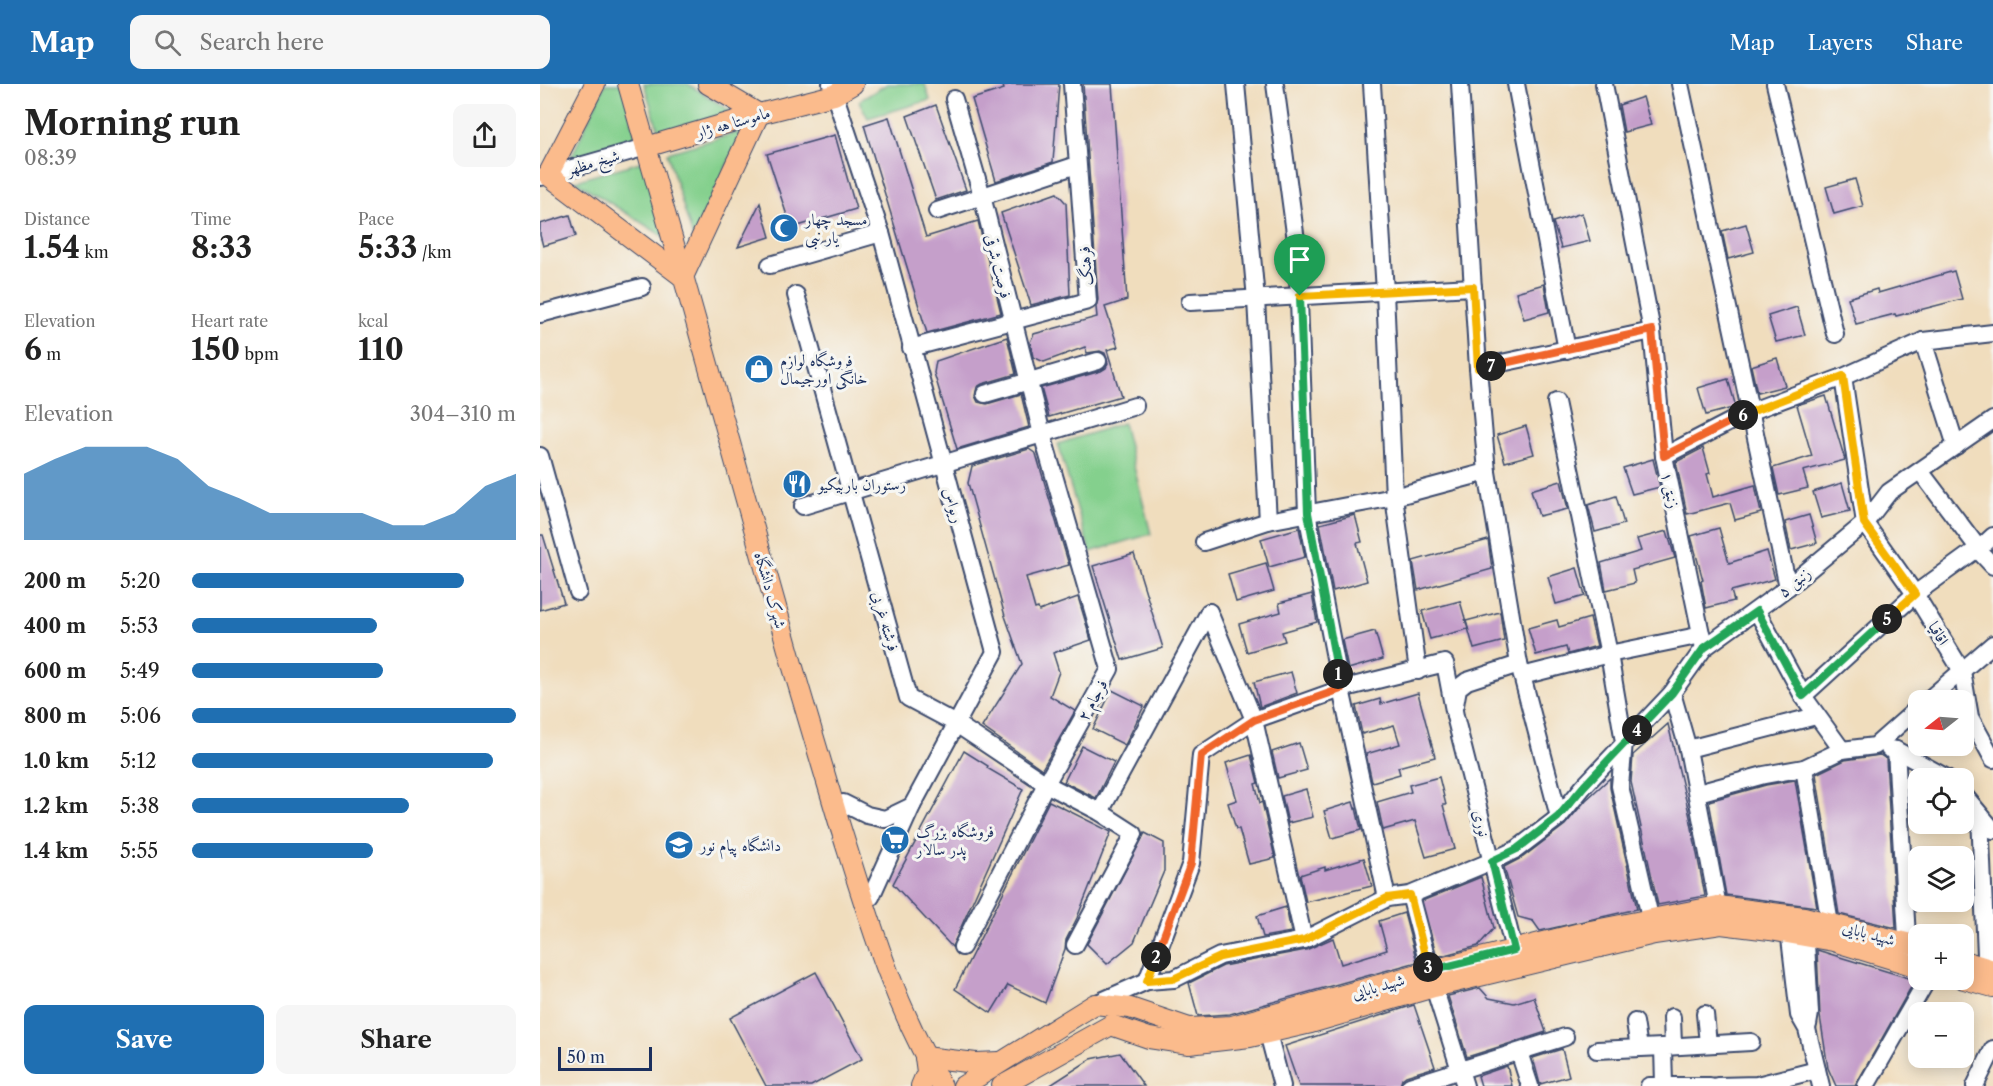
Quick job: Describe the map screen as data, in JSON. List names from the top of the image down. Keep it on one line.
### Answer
{"streets":{"main road":["ماموستا هه ژار","شهرک دانشگاه","شهید بابایی"],"street":["شیخ مظهر","فرصت شرقی","فرهنگ","زنبق ۱","ریواس","زنبق ۵","فرشته غربی","اقاقیا","فرجام ۲","نوری"]},"crossings":[["ماموستا هه ژار","شیخ مظهر"],["ماموستا هه ژار","ریواس"],["فرصت شرقی","فرهنگ"],["فرصت شرقی","فرجام ۲"],["فرهنگ","ریواس"],["زنبق ۱","زنبق ۵"],["ریواس","فرشته غربی"],["زنبق ۵","اقاقیا"],["زنبق ۵","نوری"],["زنبق ۵","شهید بابایی"],["فرشته غربی","فرجام ۲"],["نوری","شهید بابایی"]],"places":{"mosque":["مسجد چهار یار نبی"],"shop":["فروشگاه لوازم خانگی اورجیمال"],"restaurant":["رستوران باربیکیو"],"supermarket":["فروشگاه بزرگ پدر سالار"],"school or university":["دانشگاه پیام نور"]},"scale_bar":"50 m","north":"left","page":{"header":"Map","search":"Search here","nav":["Map","Layers","Share"],"heading":["Morning run","08:39"],"stats":[["Distance","1.54 km"],["Time","8:33"],["Pace","5:33 /km"],["Elevation","6 m"],["Heart rate","150 bpm"],["kcal","110"]],"pins":["7","6","5","1","4","2","3"],"chart":["Elevation","304–310 m"],"list":[{"name":"200 m","note":"5:20"},{"name":"400 m","note":"5:53"},{"name":"600 m","note":"5:49"},{"name":"800 m","note":"5:06"},{"name":"1.0 km","note":"5:12"},{"name":"1.2 km","note":"5:38"},{"name":"1.4 km","note":"5:55"}],"map_buttons":["+","−"],"buttons":["Save","Share"],"scale":"50 m"}}
